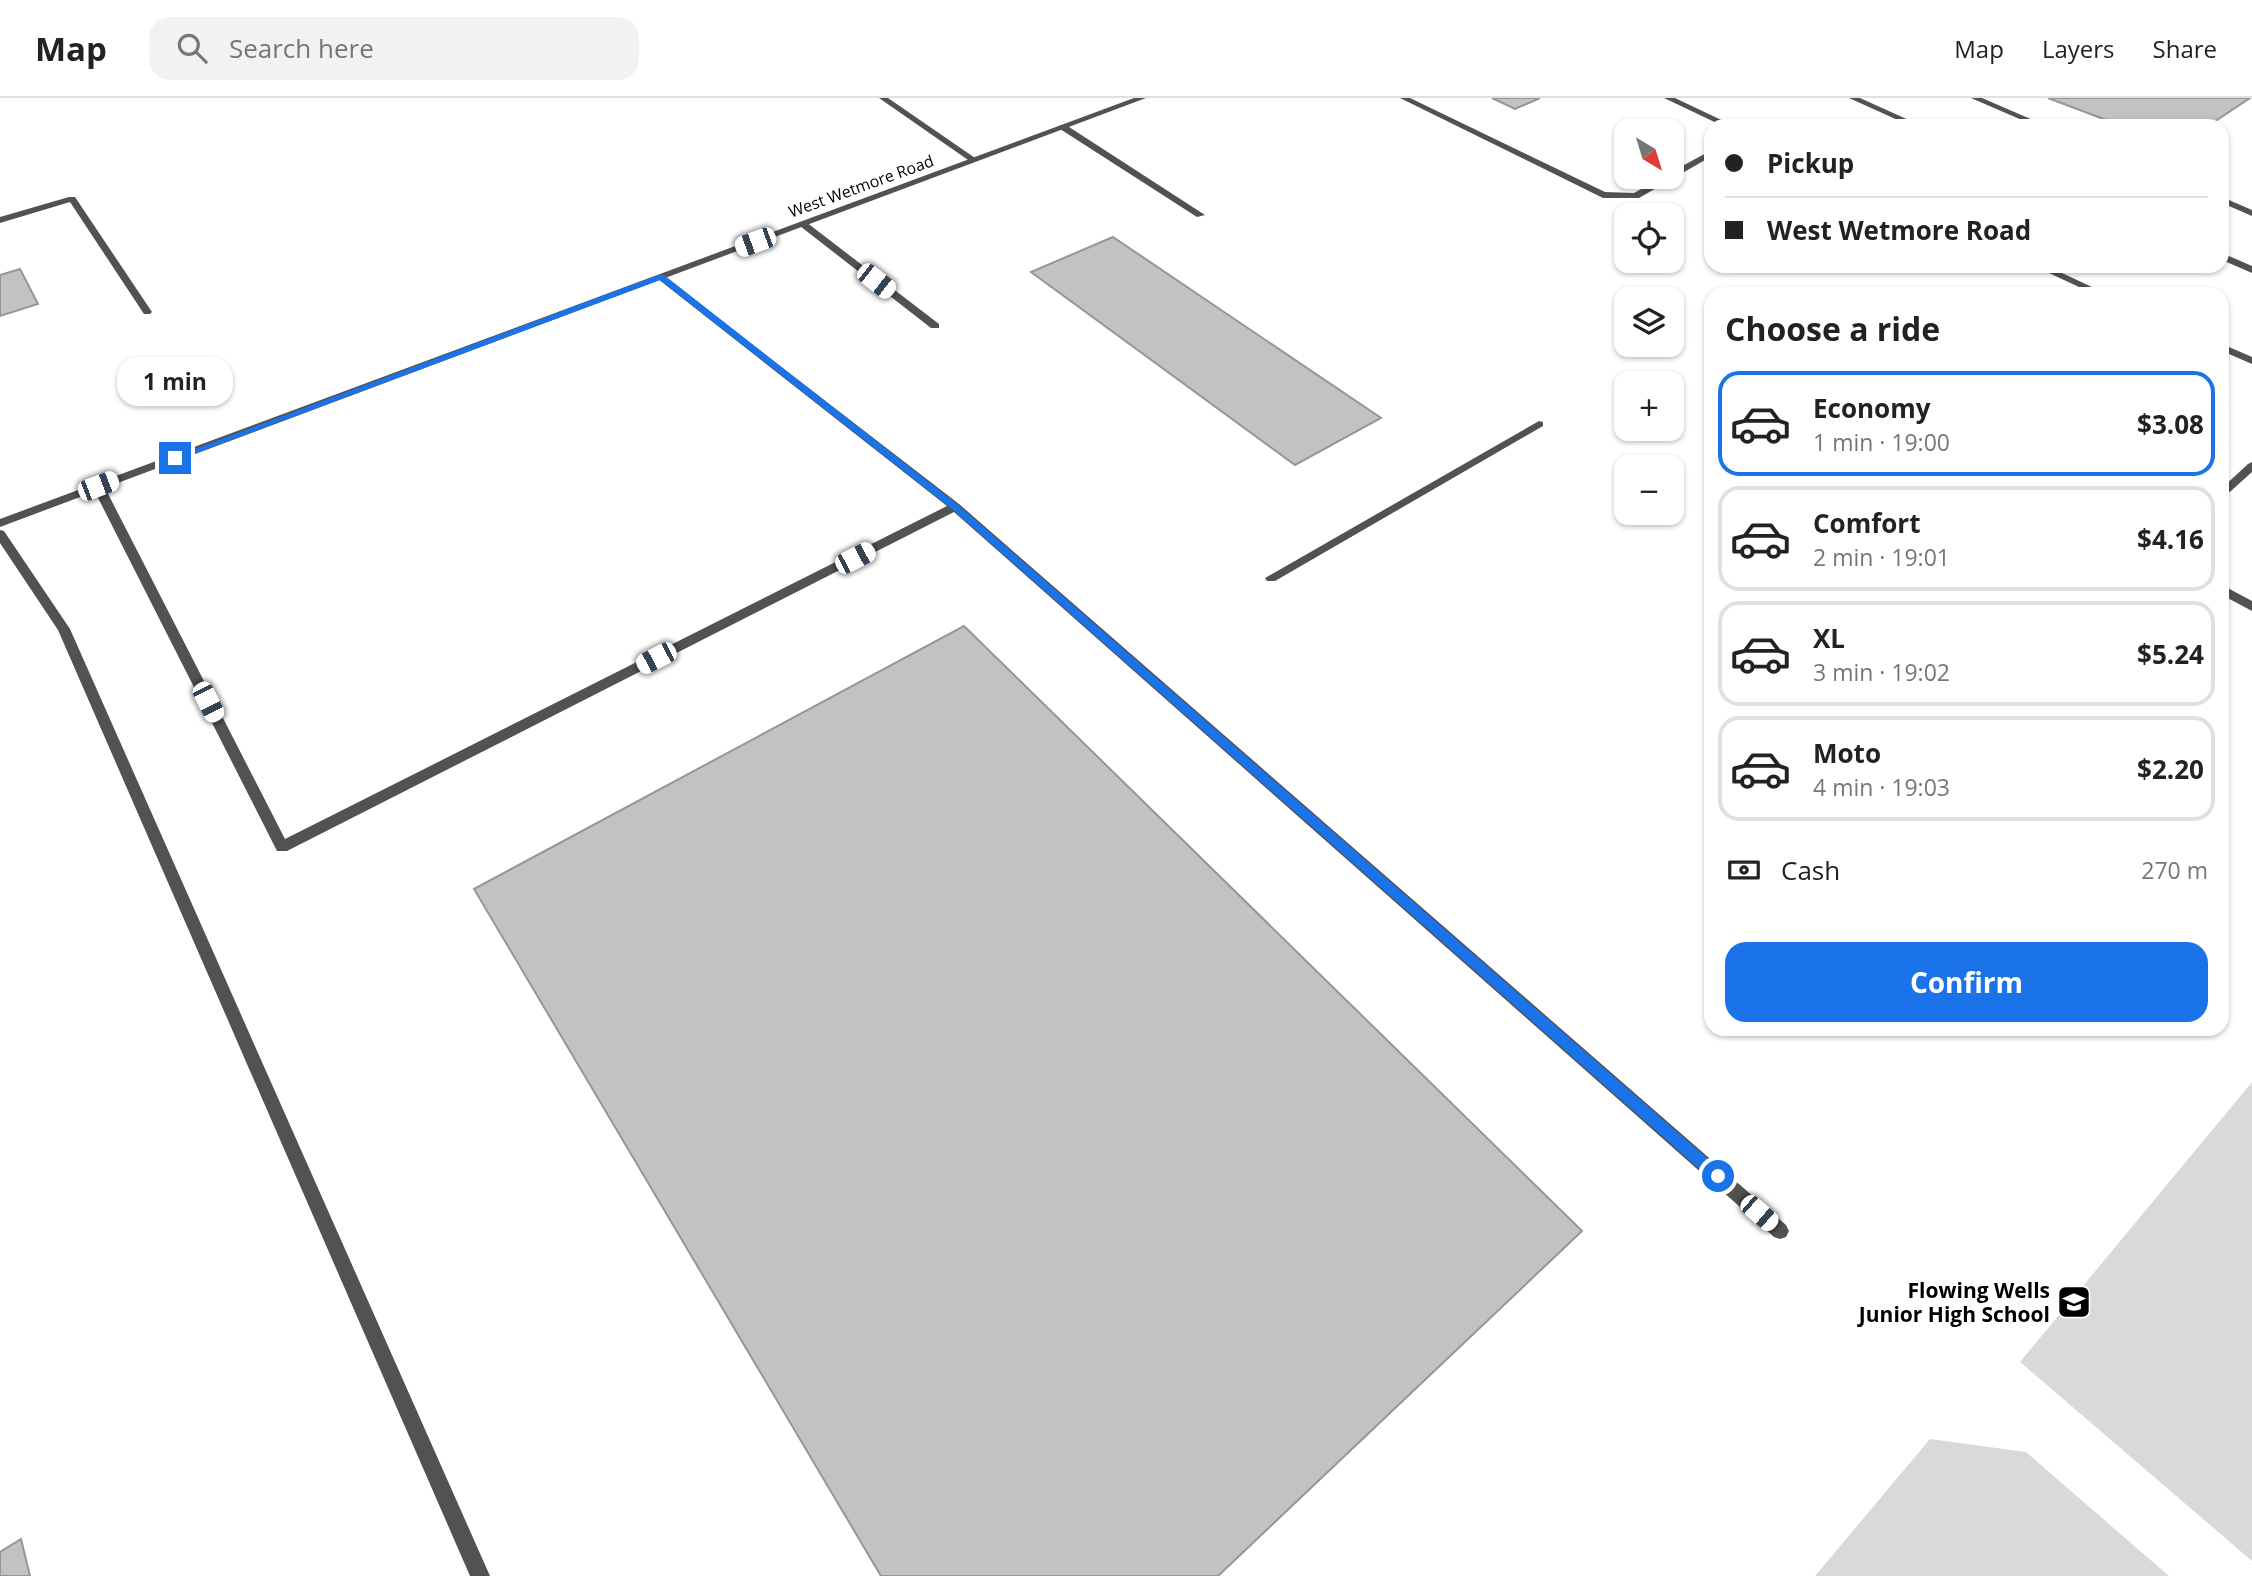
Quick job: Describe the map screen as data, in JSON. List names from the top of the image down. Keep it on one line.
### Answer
{"streets":{"street":["West Wetmore Road"]},"places":{"school or university":["Flowing Wells Junior High School"]},"north":"bottom right","page":{"header":"Map","search":"Search here","nav":["Map","Layers","Share"],"map_buttons":["+","−"],"banner":["Pickup","West Wetmore Road"],"heading":"Choose a ride","bubble":"1 min","list":[{"name":"Economy","note":"1 min · 19:00","value":"$3.08"},{"name":"Comfort","note":"2 min · 19:01","value":"$4.16"},{"name":"XL","note":"3 min · 19:02","value":"$5.24"},{"name":"Moto","note":"4 min · 19:03","value":"$2.20"}],"pay":["Cash","270 m"],"buttons":"Confirm"}}
